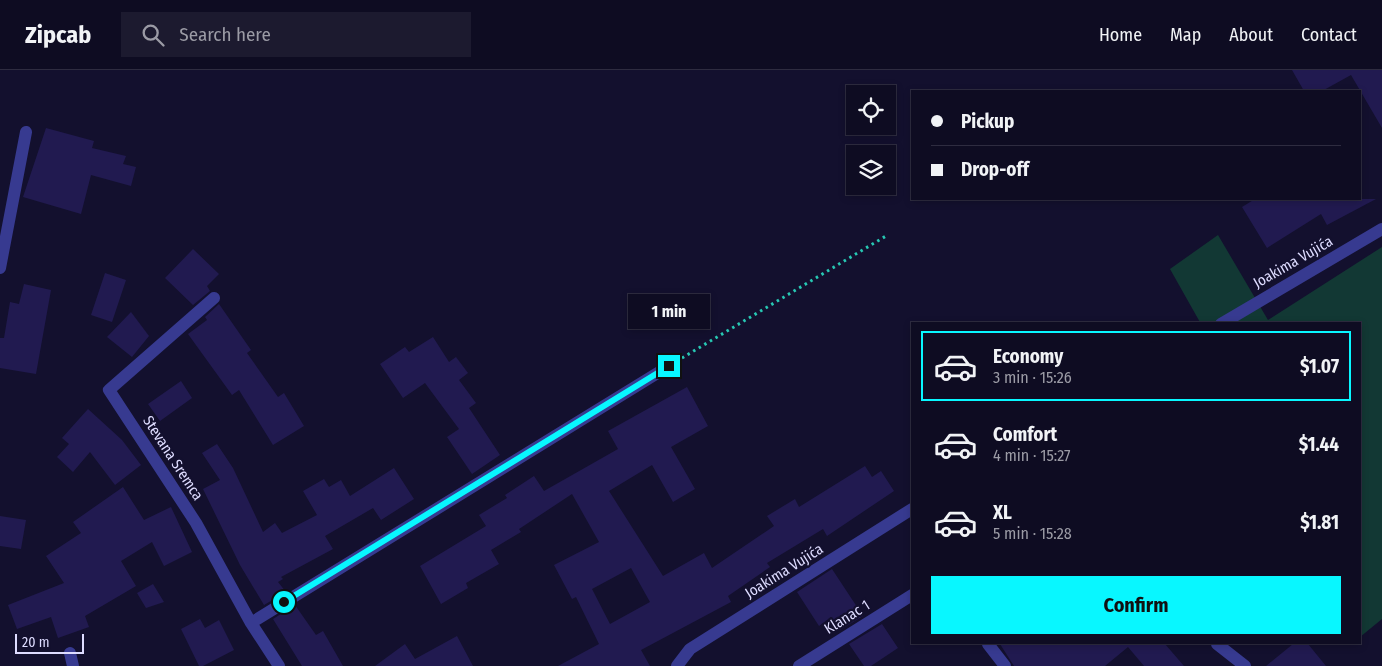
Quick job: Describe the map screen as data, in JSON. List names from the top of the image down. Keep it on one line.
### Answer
{"streets":{"street":["Joakima Vujića","Stevana Sremca","Klanac 1"]},"scale_bar":"20 m","page":{"header":"Zipcab","search":"Search here","nav":["Home","Map","About","Contact"],"banner":["Pickup","Drop-off"],"bubble":"1 min","list":[{"name":"Economy","note":"3 min · 15:26","value":"$1.07"},{"name":"Comfort","note":"4 min · 15:27","value":"$1.44"},{"name":"XL","note":"5 min · 15:28","value":"$1.81"}],"buttons":"Confirm","scale":"20 m"}}
